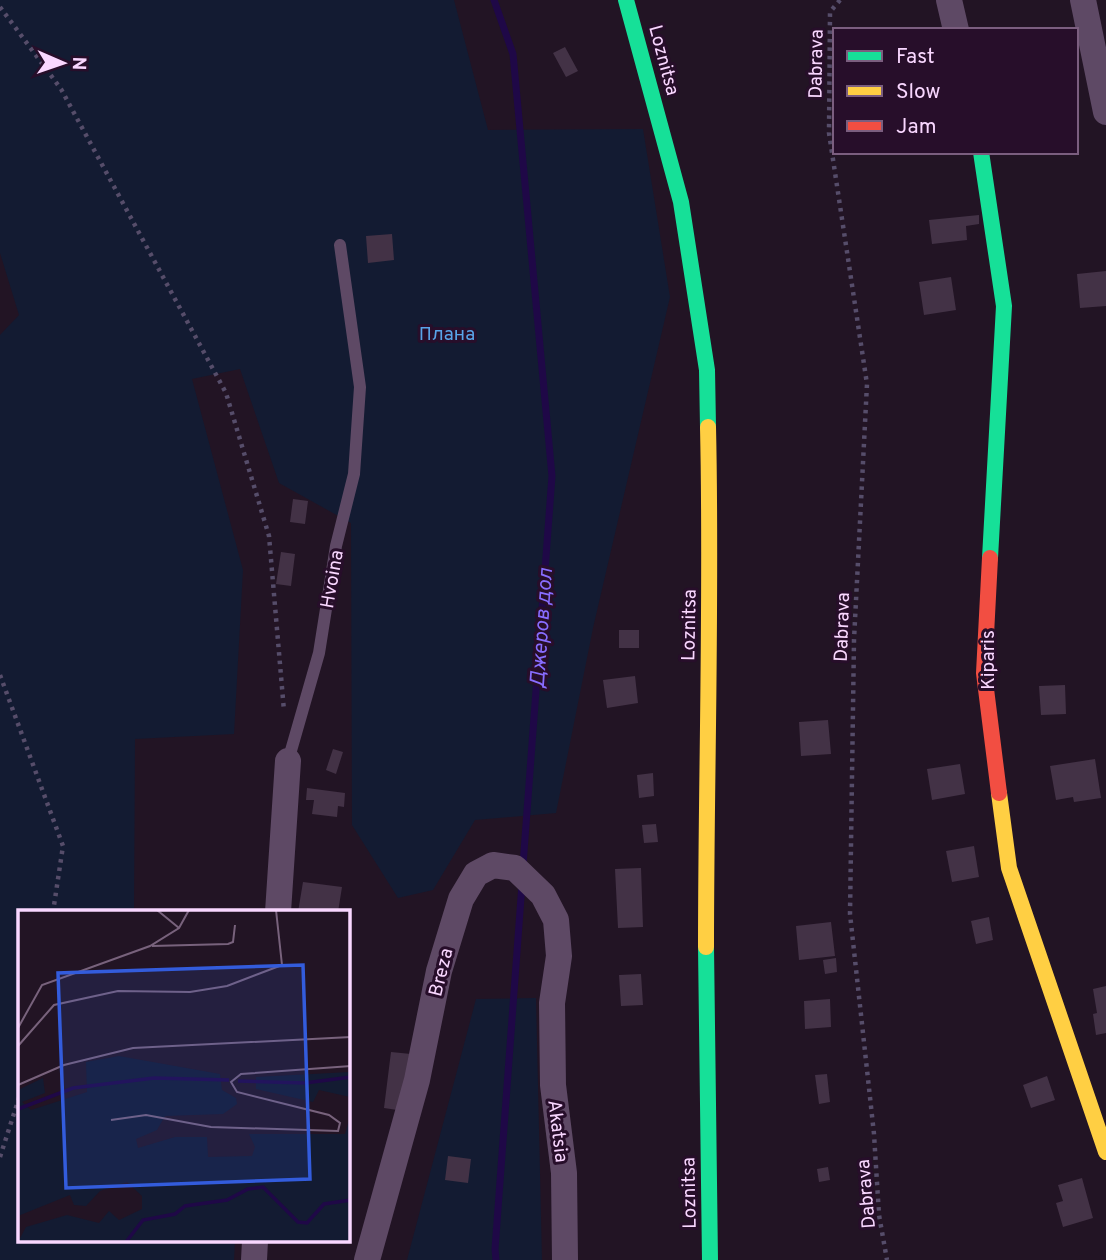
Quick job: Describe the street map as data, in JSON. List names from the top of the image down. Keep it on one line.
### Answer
{"streets":{"street":["Loznitsa","Hvoina","Kiparis","Breza","Akatsia"],"path":["Dabrava"]},"crossings":[["Breza","Akatsia"]],"water":["Джеров дол"],"parks":["Плана"],"legend":["Fast","Slow","Jam"],"north":"right"}
